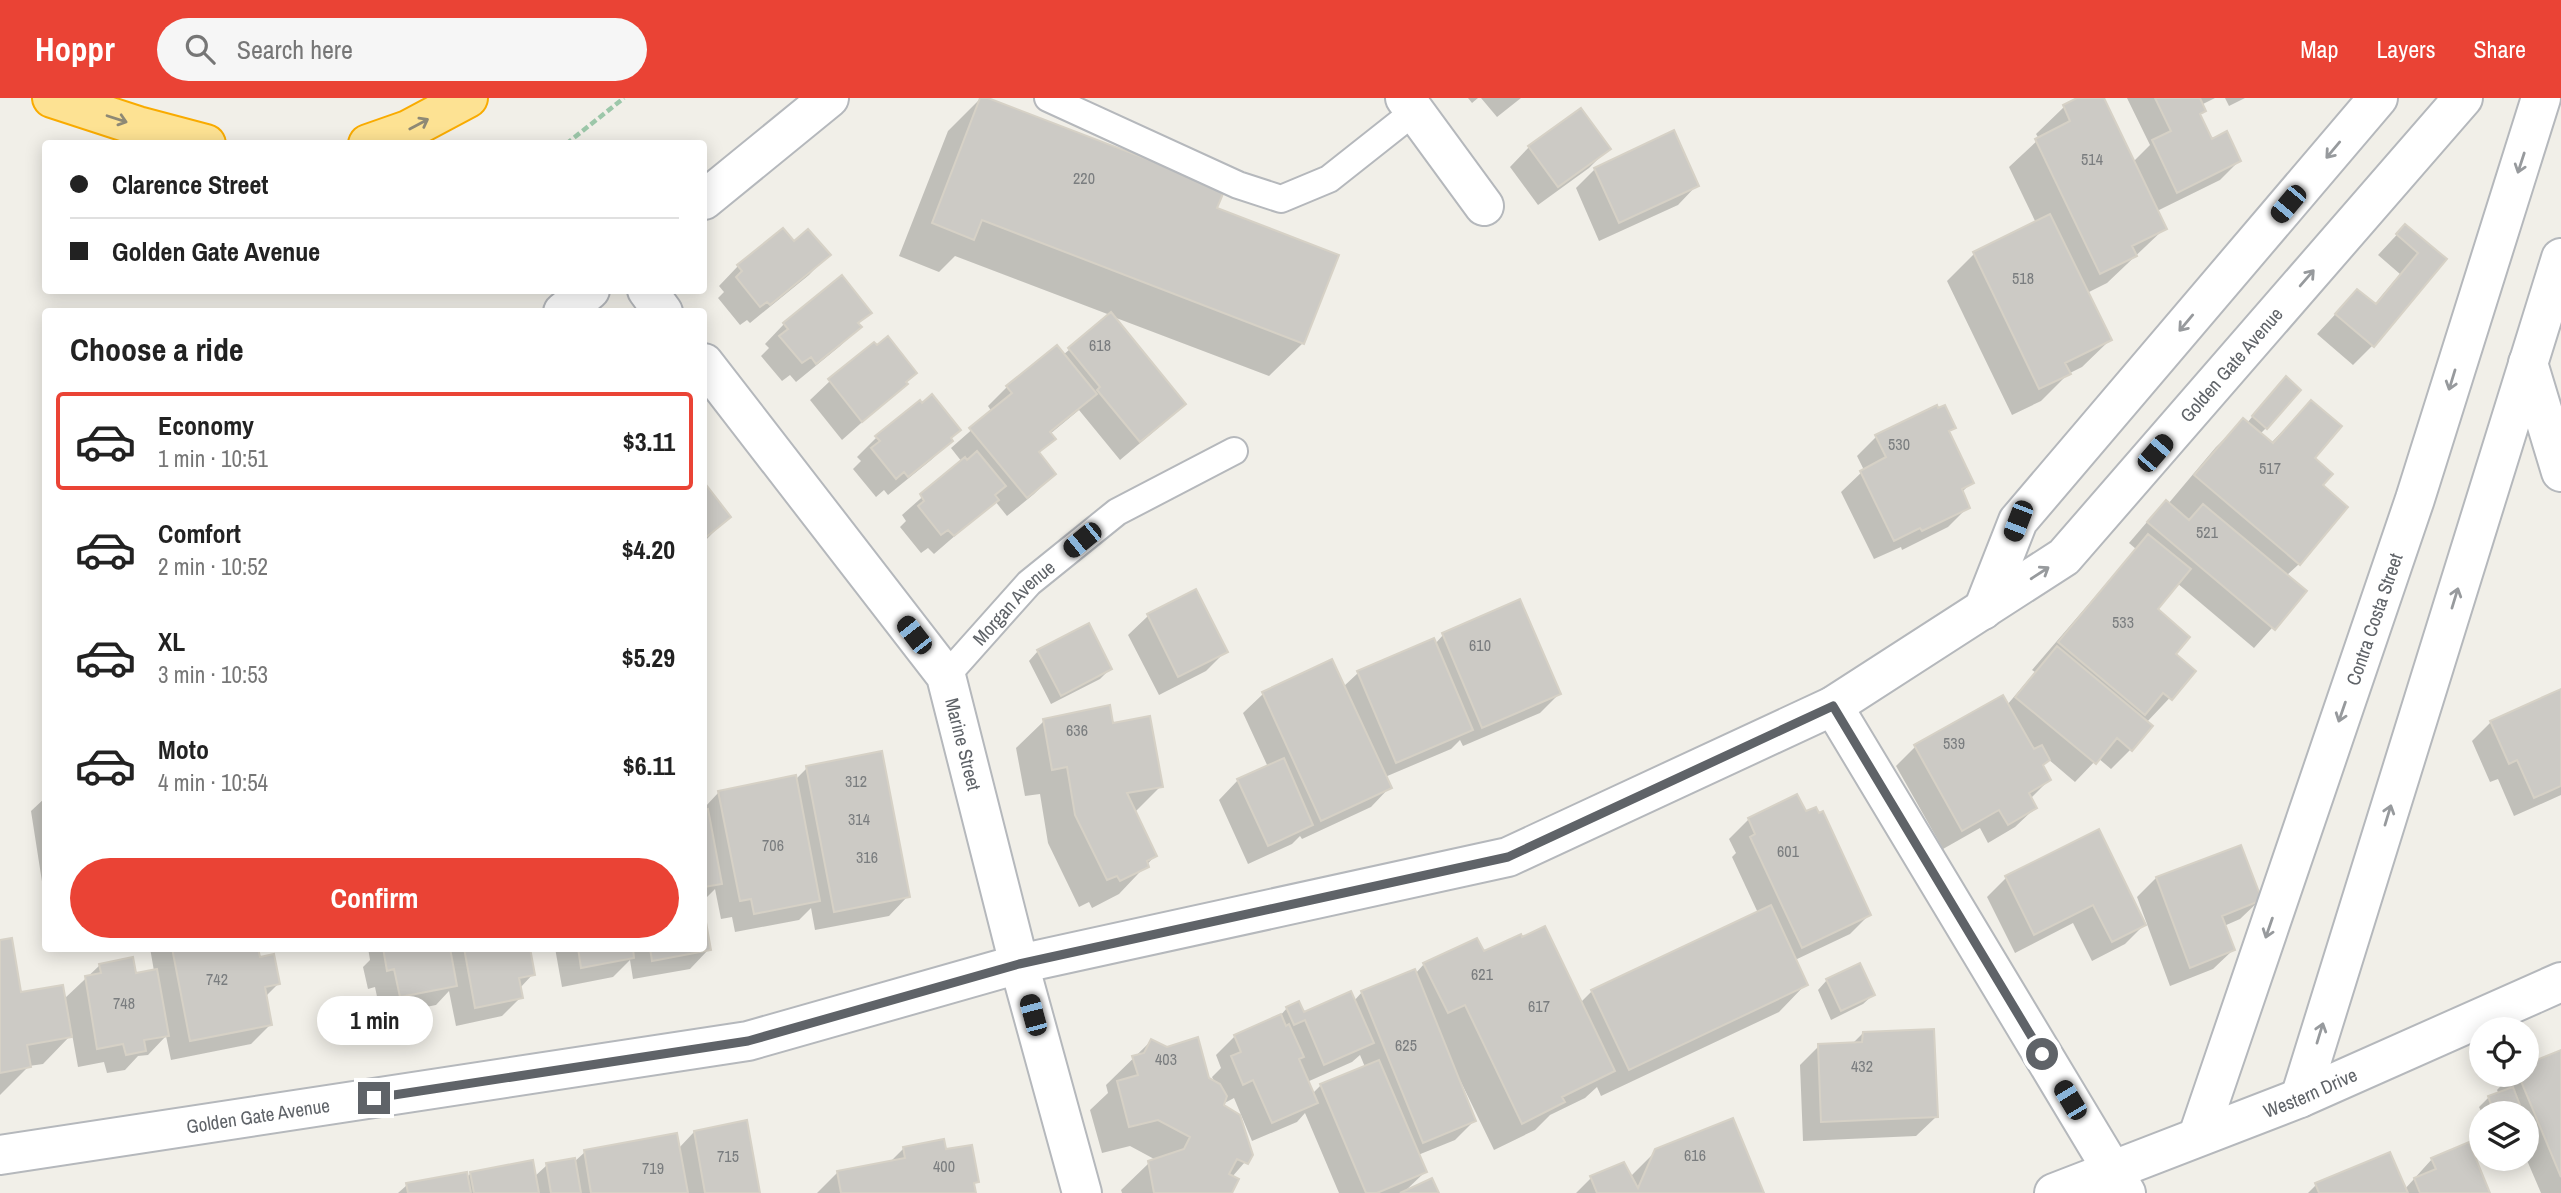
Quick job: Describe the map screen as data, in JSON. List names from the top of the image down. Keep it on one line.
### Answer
{"streets":{"street":["Golden Gate Avenue","Contra Costa Street","Marine Street","Western Drive"],"lane":["Morgan Avenue"]},"crossings":[["Golden Gate Avenue","Marine Street"],["Morgan Avenue","Marine Street"],["Contra Costa Street","Western Drive"]],"house_numbers":["514","220","518","618","530","517","521","533","610","636","539","312","314","706","601","316","621","742","748","617","625","403","432","616","715","400","719"],"page":{"header":"Hoppr","search":"Search here","nav":["Map","Layers","Share"],"banner":["Clarence Street","Golden Gate Avenue"],"heading":"Choose a ride","list":[{"name":"Economy","note":"1 min · 10:51","value":"$3.11"},{"name":"Comfort","note":"2 min · 10:52","value":"$4.20"},{"name":"XL","note":"3 min · 10:53","value":"$5.29"},{"name":"Moto","note":"4 min · 10:54","value":"$6.11"}],"buttons":"Confirm","bubble":"1 min"}}
